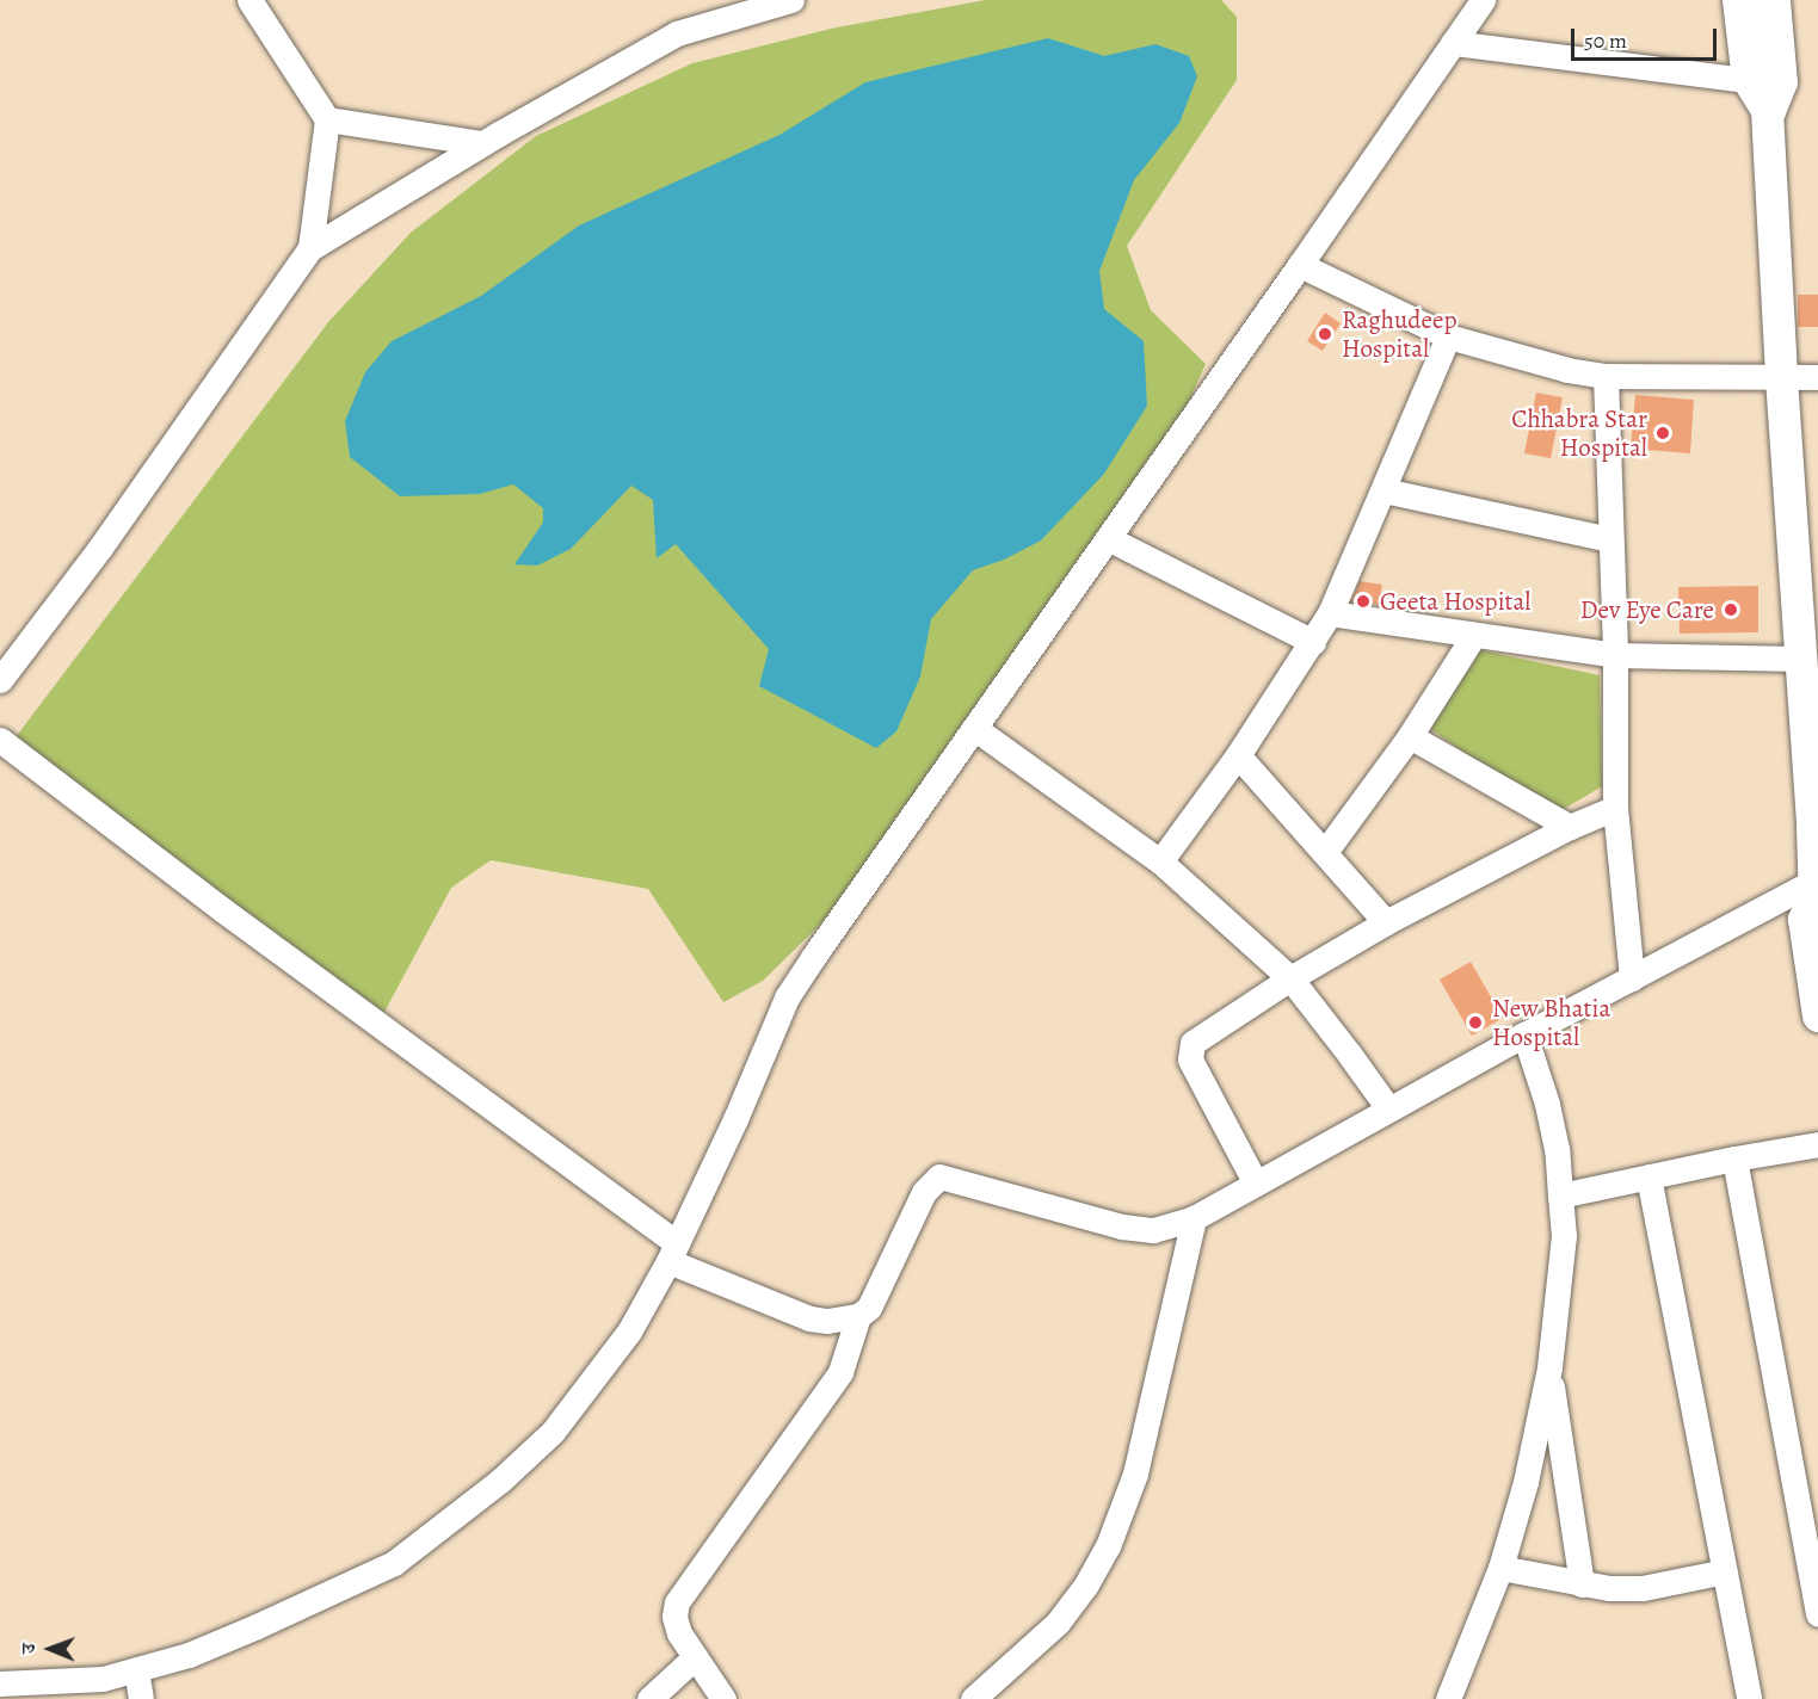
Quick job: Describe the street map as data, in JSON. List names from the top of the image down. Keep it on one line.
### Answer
{"places":["Raghudeep Hospital","Chhabra Star Hospital","Geeta Hospital","Dev Eye Care","New Bhatia Hospital"],"scale_bar":"50 m","north":"left"}
